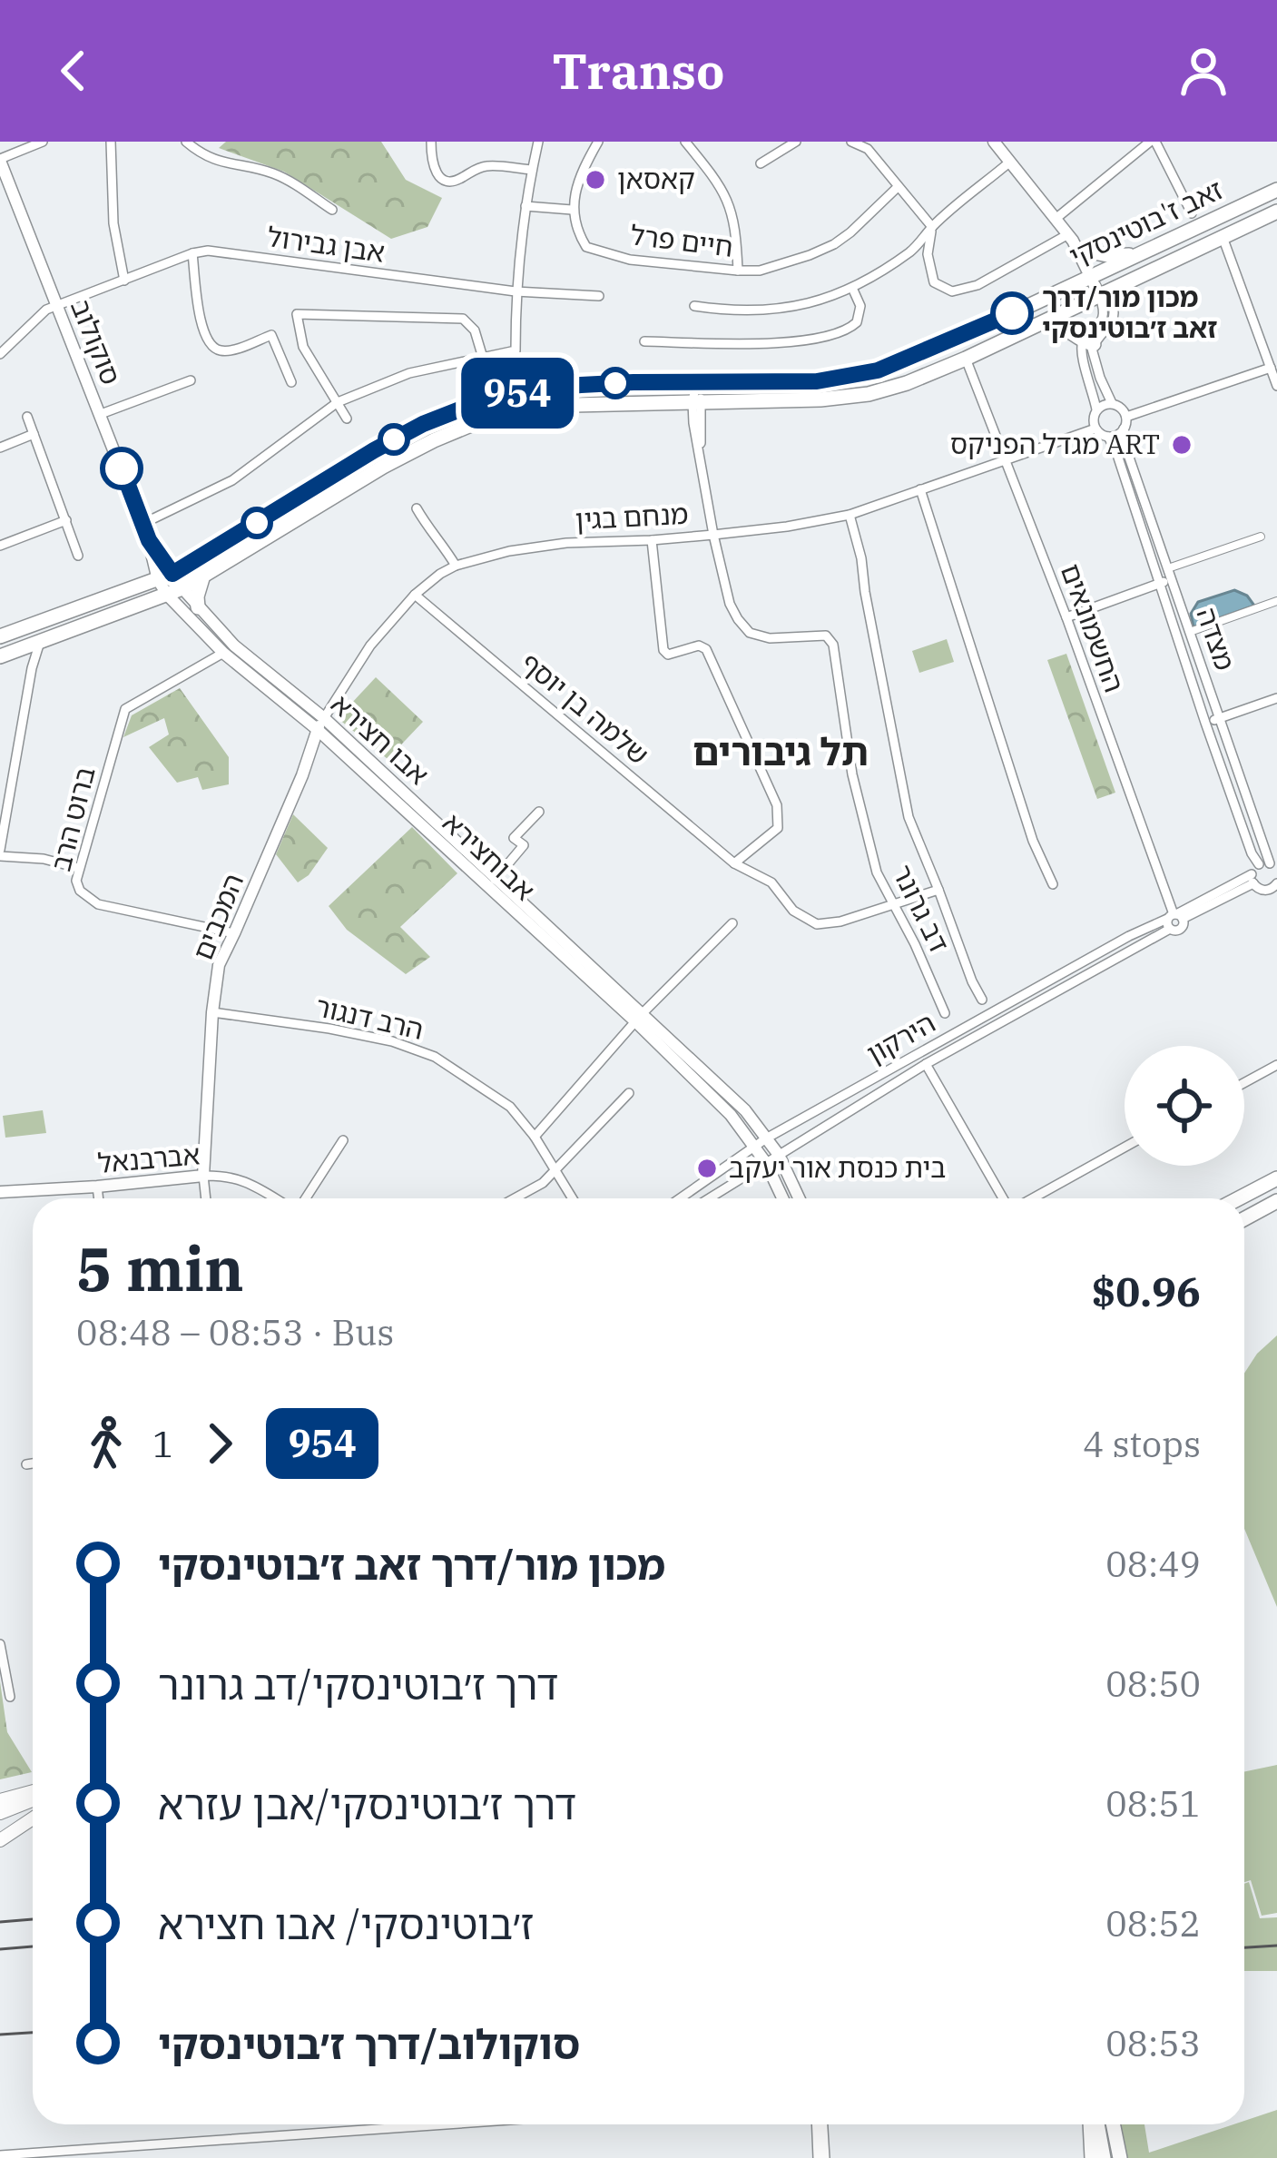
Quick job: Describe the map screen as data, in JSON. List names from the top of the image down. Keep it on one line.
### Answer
{"streets":{"main road":["זאב ז'בוטינסקי"],"street":["חיים פרל","אבן גבירול","סוקולוב","מנחם בגין","החשמונאים","מצדה","שלמה בן יוסף","אבו חצירא","ברוט הרב","דב גרונר","המכבים","הרב דנגור","הירקון","אברבנאל"]},"crossings":[["זאב ז'בוטינסקי","סוקולוב"],["זאב ז'בוטינסקי","החשמונאים"],["זאב ז'בוטינסקי","אבו חצירא"],["זאב ז'בוטינסקי","דב גרונר"],["אבן גבירול","סוקולוב"],["סוקולוב","אבו חצירא"],["מנחם בגין","החשמונאים"],["מנחם בגין","מצדה"],["מנחם בגין","שלמה בן יוסף"],["מנחם בגין","אבו חצירא"],["מנחם בגין","דב גרונר"],["מנחם בגין","המכבים"],["החשמונאים","הירקון"],["שלמה בן יוסף","דב גרונר"],["אבו חצירא","המכבים"],["אבו חצירא","הירקון"],["ברוט הרב","המכבים"],["המכבים","הרב דנגור"],["המכבים","אברבנאל"]],"districts":["תל גיבורים"],"places":["קאסאן","מכון מור/דרך זאב ז׳בוטינסקי","מגדל הפניקס ART","בית כנסת אור יעקב"],"lines":["bus line 954"],"page":{"header":"Transo","on_map":"954","heading":["5 min","08:48 – 08:53 · Bus","$0.96"],"legs":["1","954","4 stops"],"list":[{"name":"מכון מור/דרך זאב ז׳בוטינסקי","value":"08:49"},{"name":"דרך ז׳בוטינסקי/דב גרונר","value":"08:50"},{"name":"דרך ז׳בוטינסקי/אבן עזרא","value":"08:51"},{"name":"ז׳בוטינסקי/ אבו חצירא","value":"08:52"},{"name":"סוקולוב/דרך ז׳בוטינסקי","value":"08:53"}]}}
